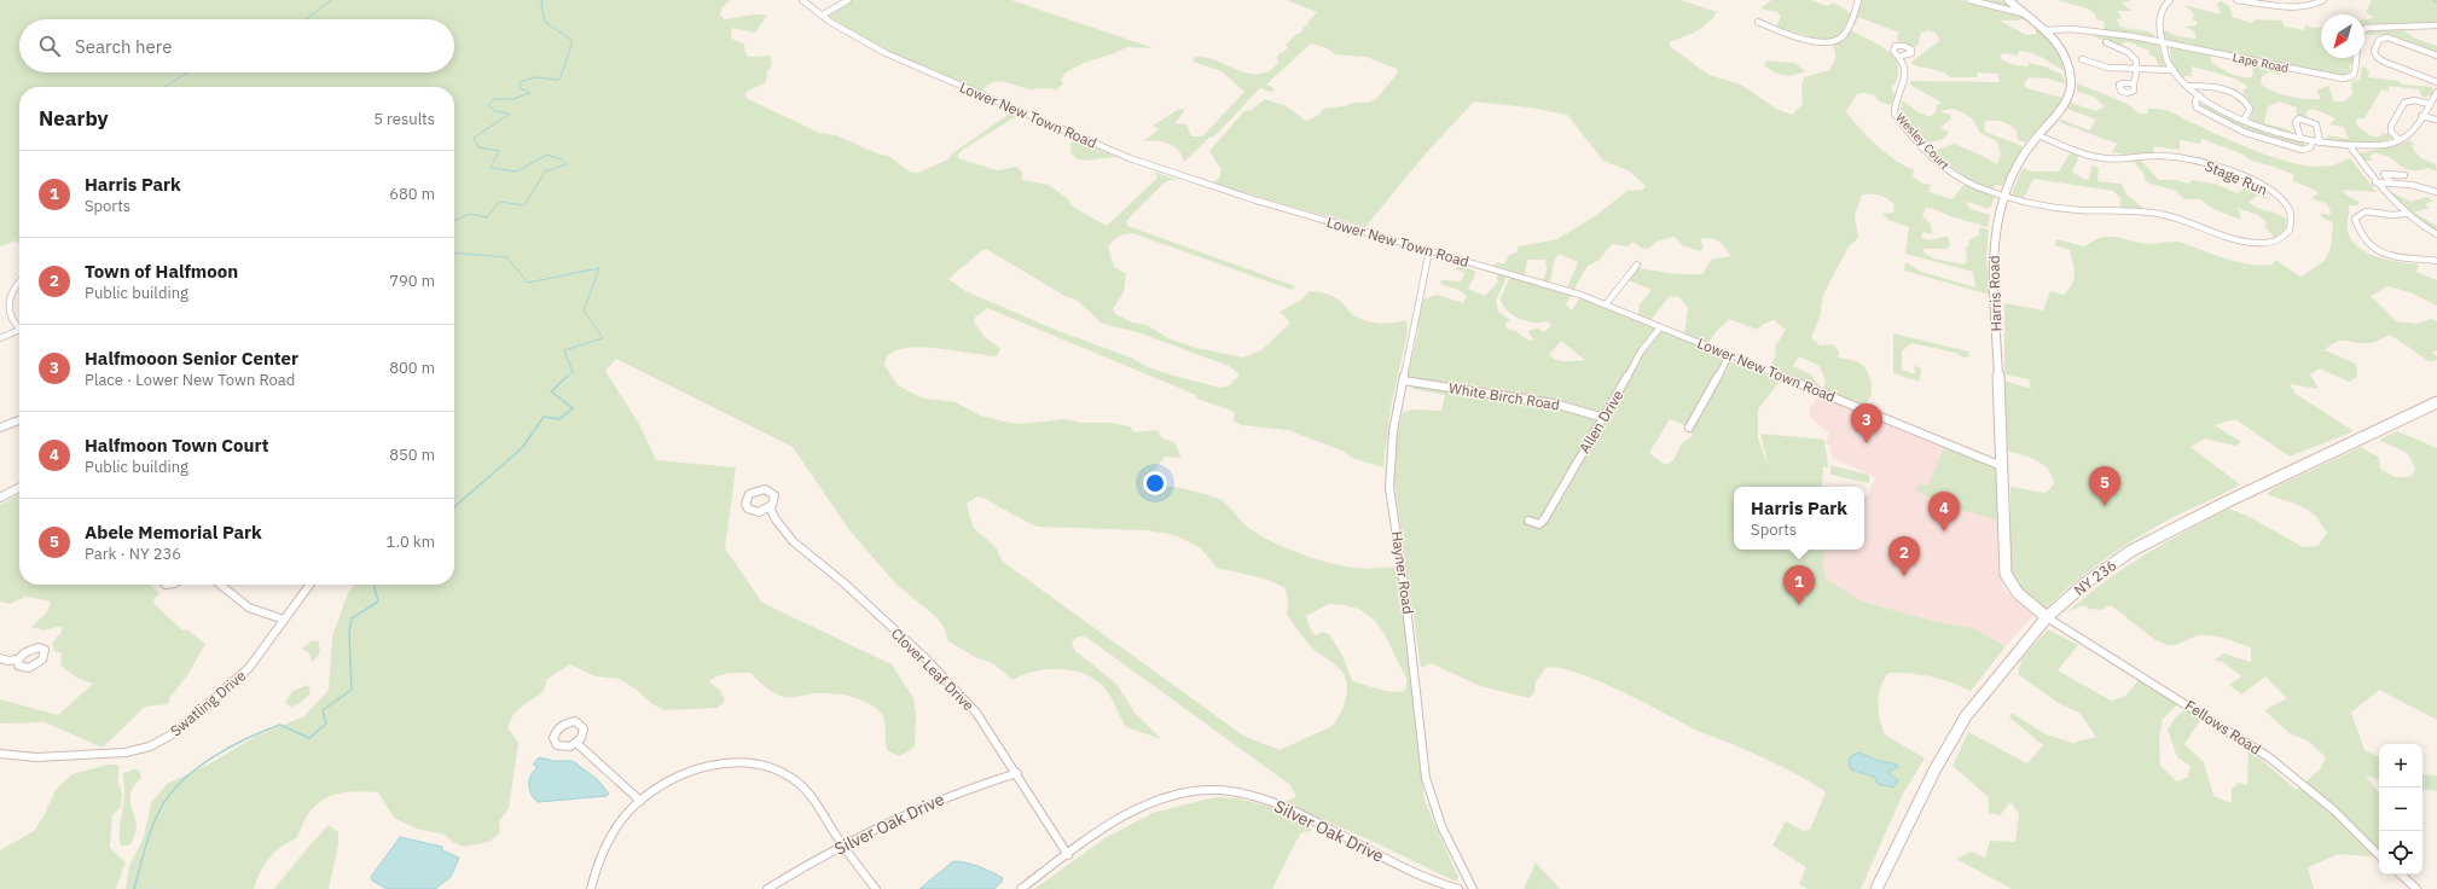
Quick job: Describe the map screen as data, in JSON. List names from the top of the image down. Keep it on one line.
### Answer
{"streets":{"street":["Lape Road","Lower New Town Road","Wesley Court","Stage Run","Harris Road","White Birch Road","Allen Drive","Hayner Road","NY 236","Clover Leaf Drive","Swatling Drive","Fellows Road","Silver Oak Drive"]},"crossings":[["Lape Road","Harris Road"],["Lower New Town Road","Harris Road"],["Lower New Town Road","Allen Drive"],["Lower New Town Road","Hayner Road"],["Wesley Court","Stage Run"],["Wesley Court","Harris Road"],["Stage Run","Harris Road"],["Harris Road","NY 236"],["Harris Road","Fellows Road"],["White Birch Road","Allen Drive"],["White Birch Road","Hayner Road"],["NY 236","Fellows Road"],["Clover Leaf Drive","Silver Oak Drive"]],"north":"bottom left","page":{"search":"Search here","heading":["Nearby","5 results"],"list":[{"mark":"1","name":"Harris Park","note":"Sports","value":"680 m"},{"mark":"2","name":"Town of Halfmoon","note":"Public building","value":"790 m"},{"mark":"3","name":"Halfmooon Senior Center","note":"Place · Lower New Town Road","value":"800 m"},{"mark":"4","name":"Halfmoon Town Court","note":"Public building","value":"850 m"},{"mark":"5","name":"Abele Memorial Park","note":"Park · NY 236","value":"1.0 km"}],"pins":["3","5","4","2","1"],"popup":["Harris Park","Sports"],"map_buttons":["+","−"]}}
